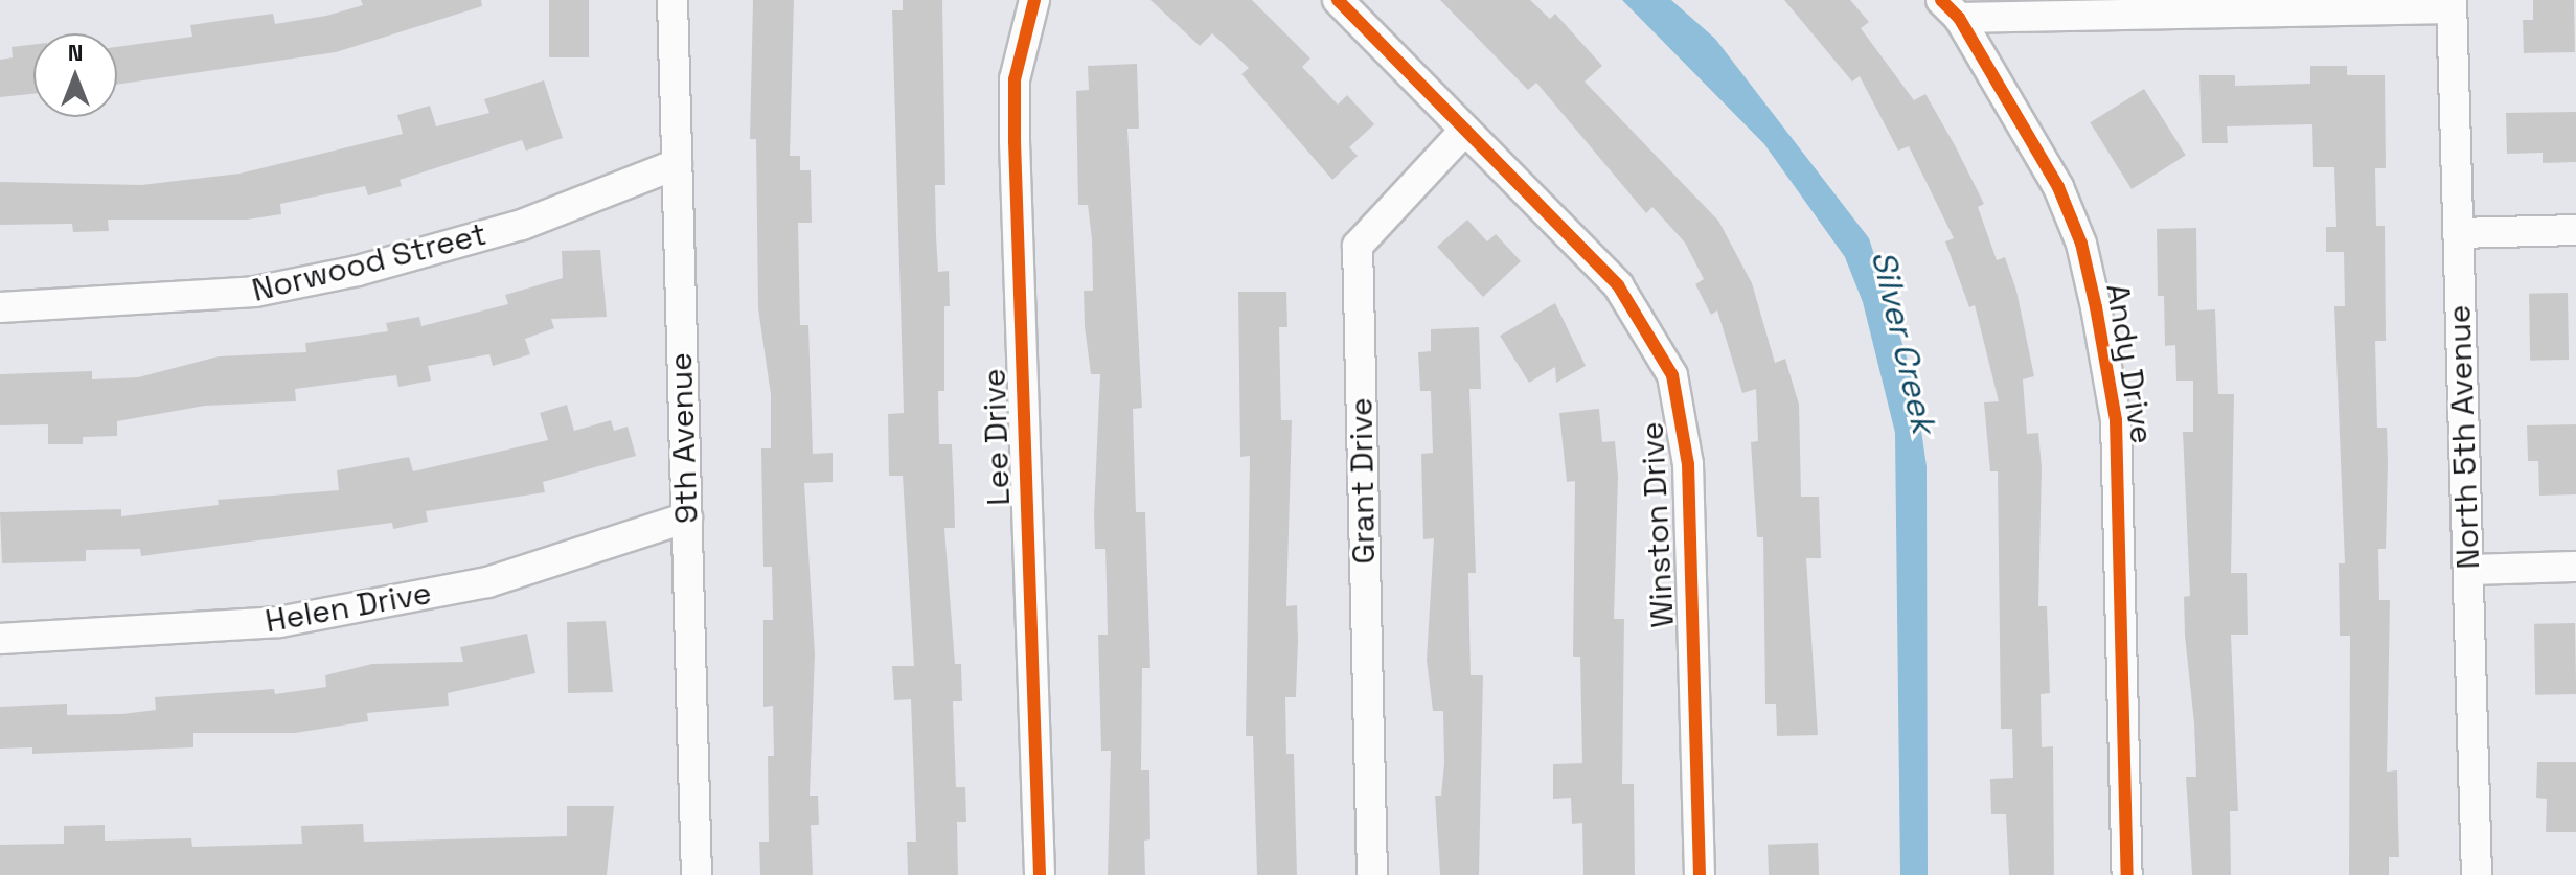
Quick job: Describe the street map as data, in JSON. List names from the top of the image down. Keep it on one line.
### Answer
{"streets":{"street":["Norwood Street","Andy Drive","Lee Drive","North 5th Avenue","9th Avenue","Grant Drive","Winston Drive","Helen Drive"]},"crossings":[["Norwood Street","9th Avenue"],["9th Avenue","Helen Drive"],["Grant Drive","Winston Drive"]],"water":["Silver Creek"],"north":"top"}
